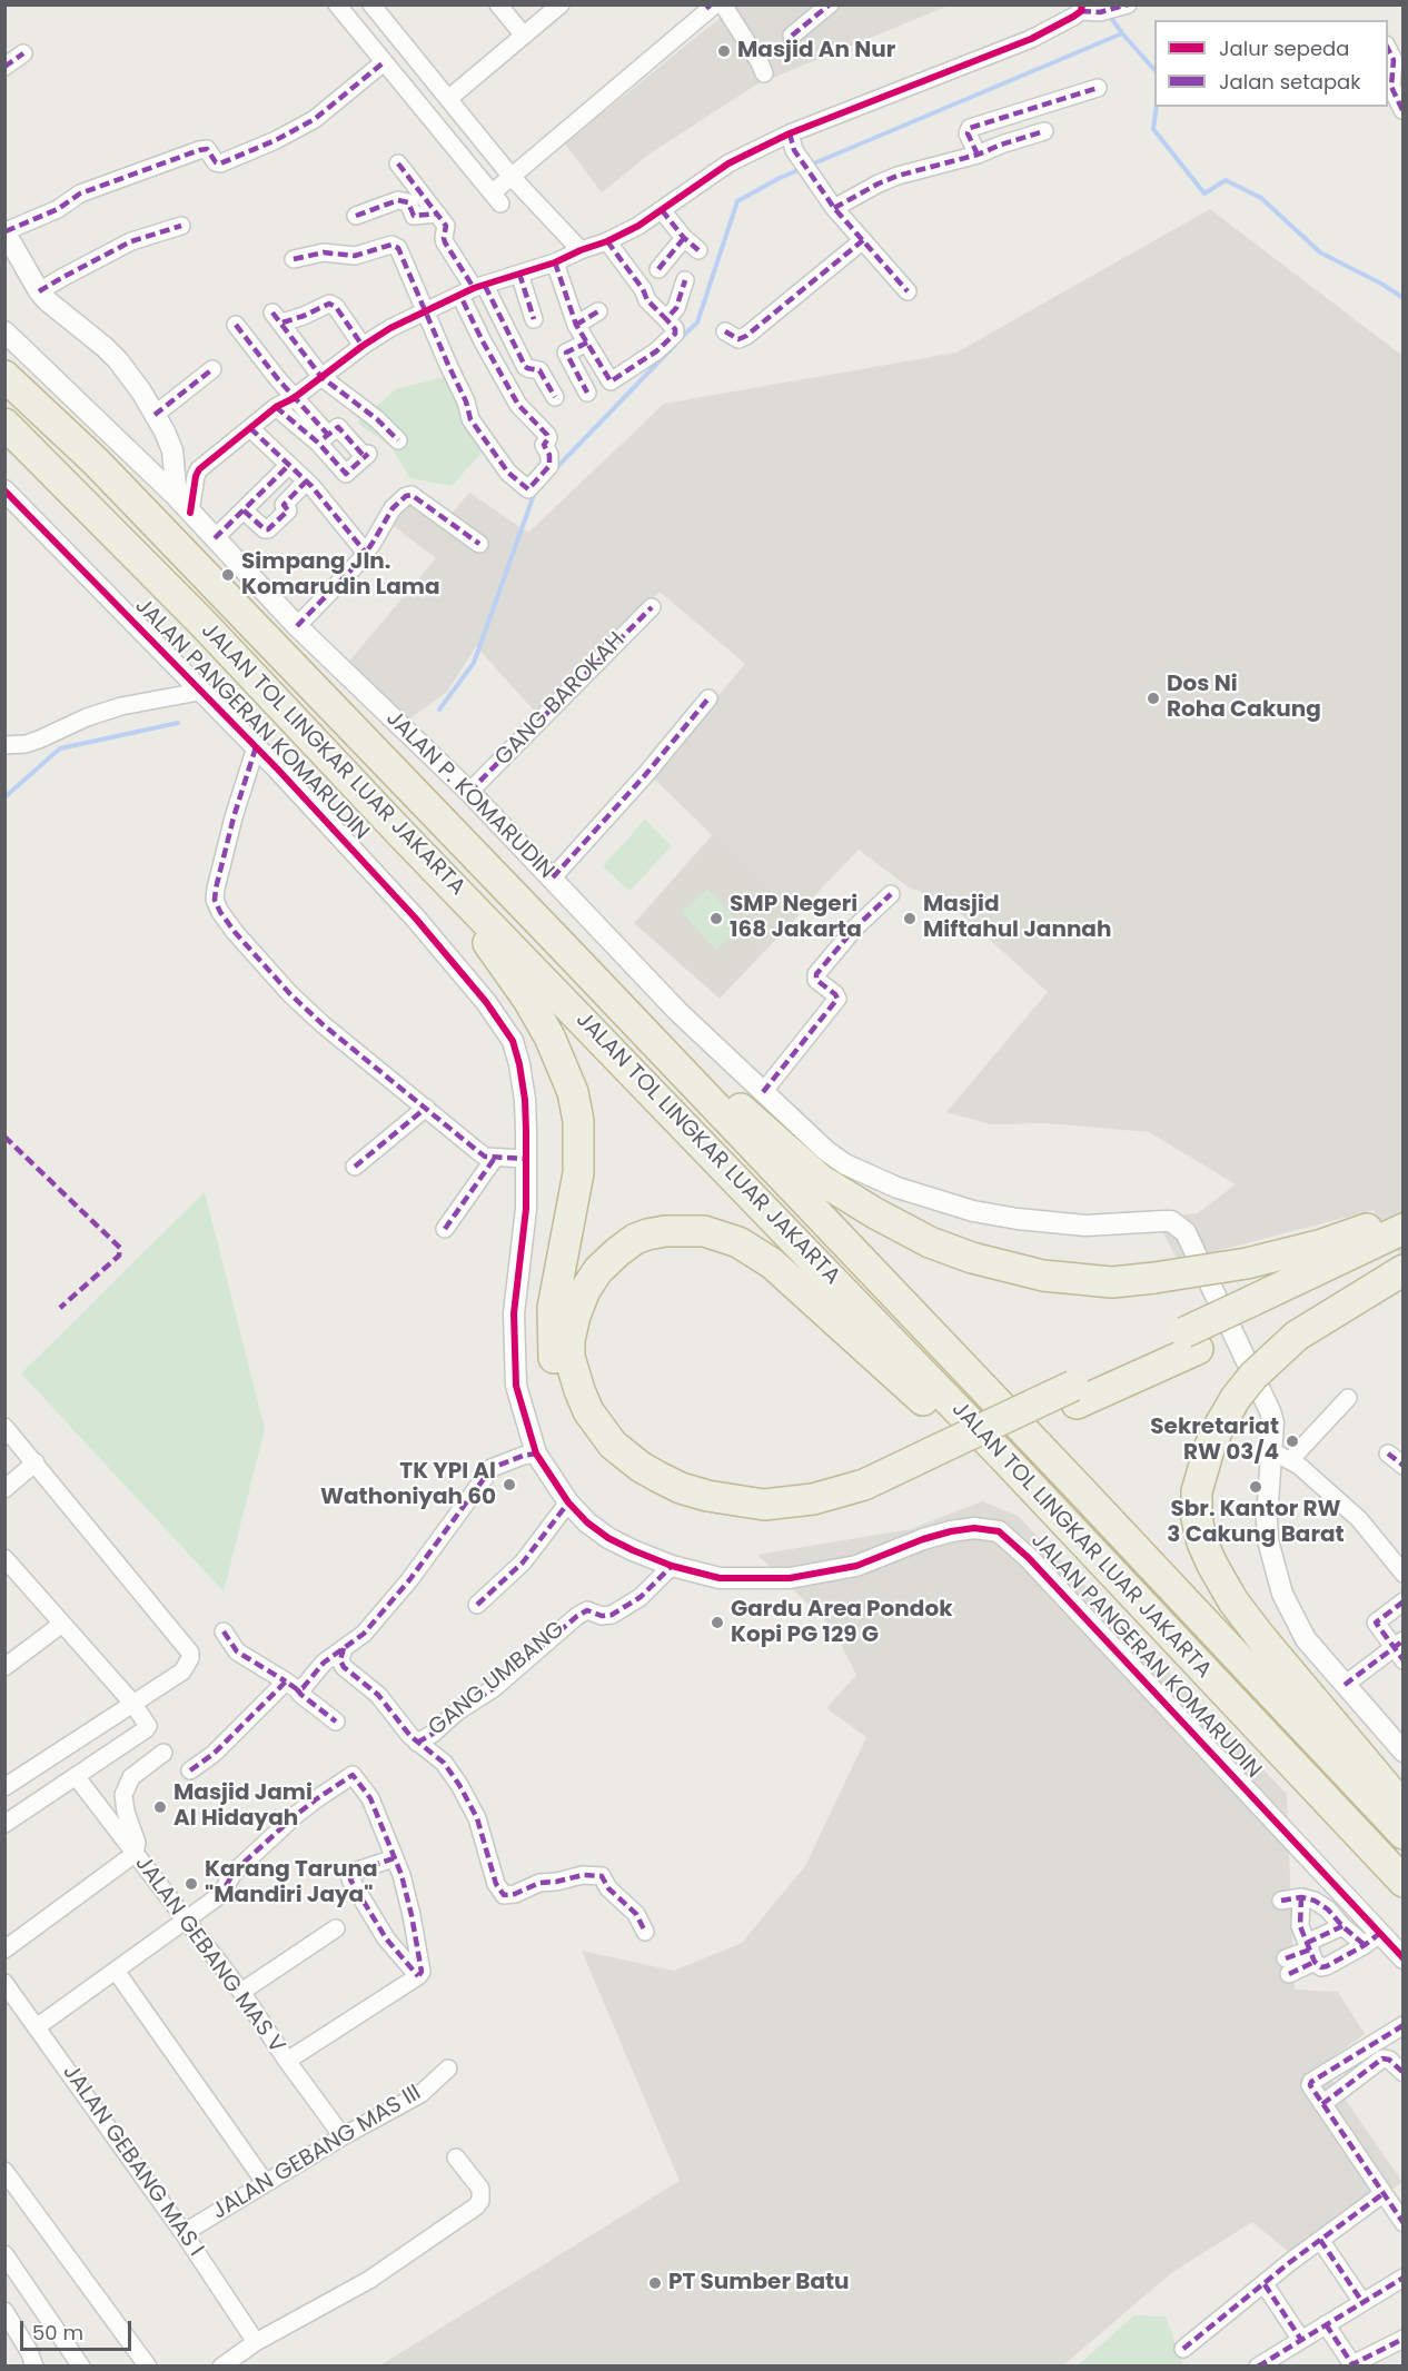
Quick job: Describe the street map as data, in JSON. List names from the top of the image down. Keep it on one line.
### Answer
{"streets":{"highway":["JALAN TOL LINGKAR LUAR JAKARTA"],"street":["GANG BAROKAH","JALAN PANGERAN KOMARUDIN","JALAN P. KOMARUDIN","GANG UMBANG","JALAN GEBANG MAS V","JALAN GEBANG MAS III","JALAN GEBANG MAS I"]},"crossings":[["GANG BAROKAH","JALAN P. KOMARUDIN"],["JALAN PANGERAN KOMARUDIN","GANG UMBANG"],["JALAN GEBANG MAS V","JALAN GEBANG MAS III"],["JALAN GEBANG MAS III","JALAN GEBANG MAS I"]],"places":["Masjid An Nur","Simpang Jln. Komarudin Lama","Dos Ni Roha Cakung","SMP Negeri 168 Jakarta","Masjid Miftahul Jannah","Sekretariat RW 03/4","TK YPI Al Wathoniyah 60","Sbr. Kantor RW 3 Cakung Barat","Gardu Area Pondok Kopi PG 129 G","Masjid Jami Al Hidayah","Karang Taruna \"Mandiri Jaya\"","PT Sumber Batu"],"legend":["Jalur sepeda","Jalan setapak"],"scale_bar":"50 m"}
